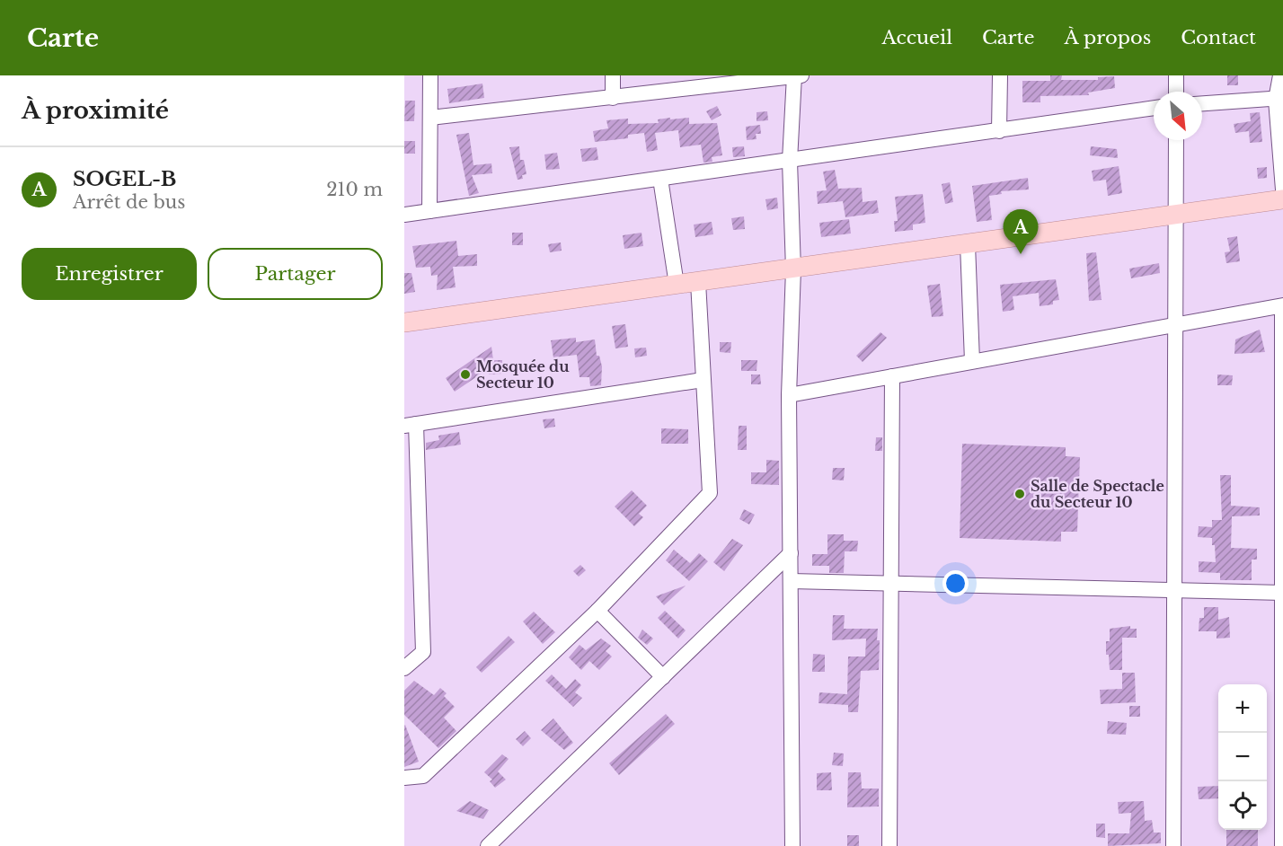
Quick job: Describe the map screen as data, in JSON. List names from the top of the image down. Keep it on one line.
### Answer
{"places":["Mosquée du Secteur 10","Salle de Spectacle du Secteur 10"],"north":"bottom right","page":{"header":"Carte","nav":["Accueil","Carte","À propos","Contact"],"heading":"À proximité","list":[{"mark":"A","name":"SOGEL-B","note":"Arrêt de bus","value":"210 m"}],"pins":"A","buttons":["Enregistrer","Partager"],"map_buttons":["+","−"]}}
